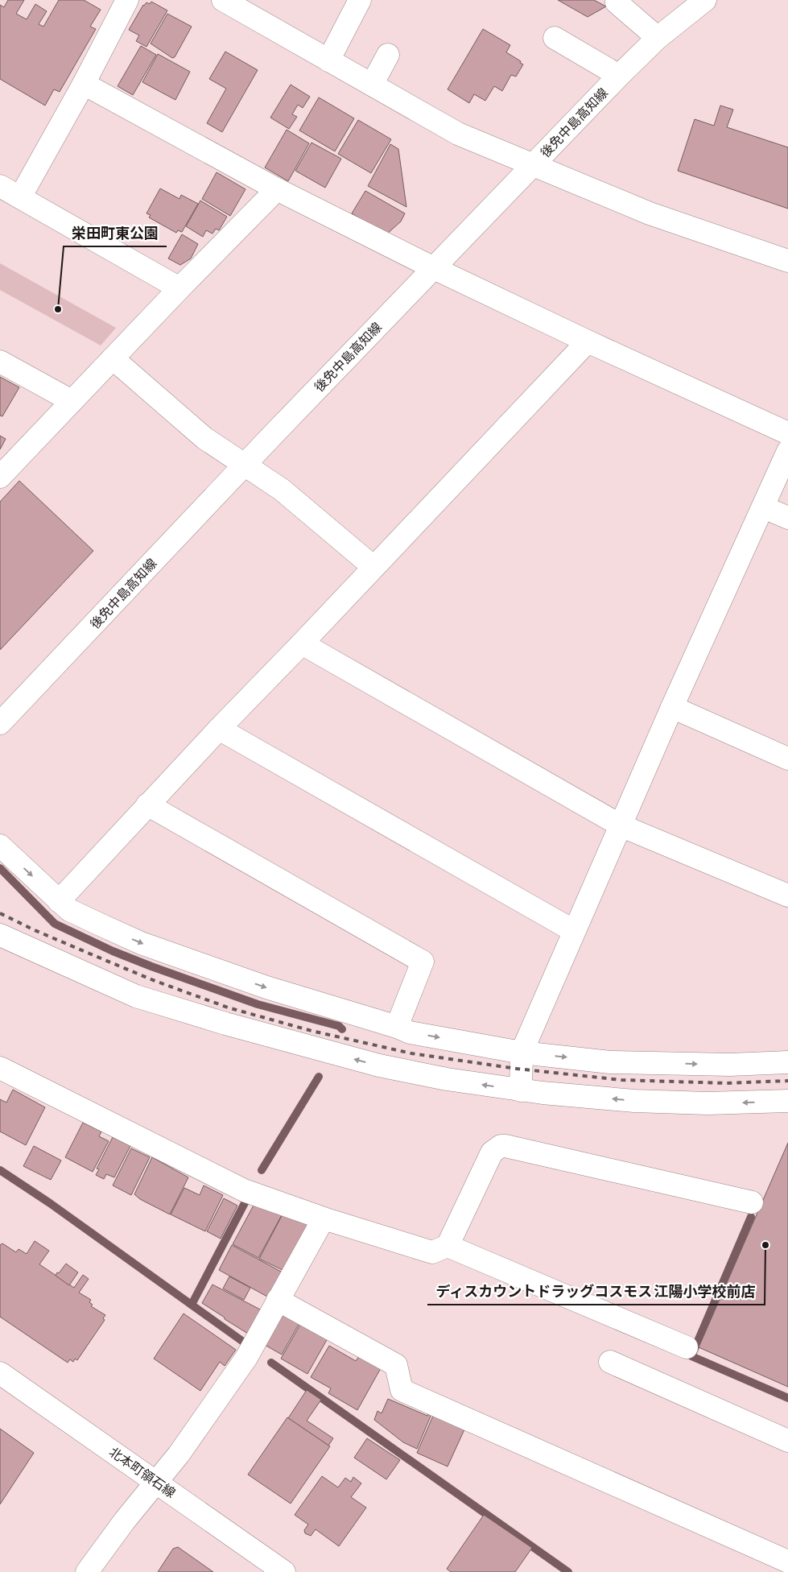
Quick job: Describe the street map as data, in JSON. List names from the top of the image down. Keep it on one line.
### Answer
{"streets":{"street":["後免中島高知線","北本町領石線"]},"places":["栄田町東公園","ディスカウントドラッグコスモス 江陽小学校前店"]}
